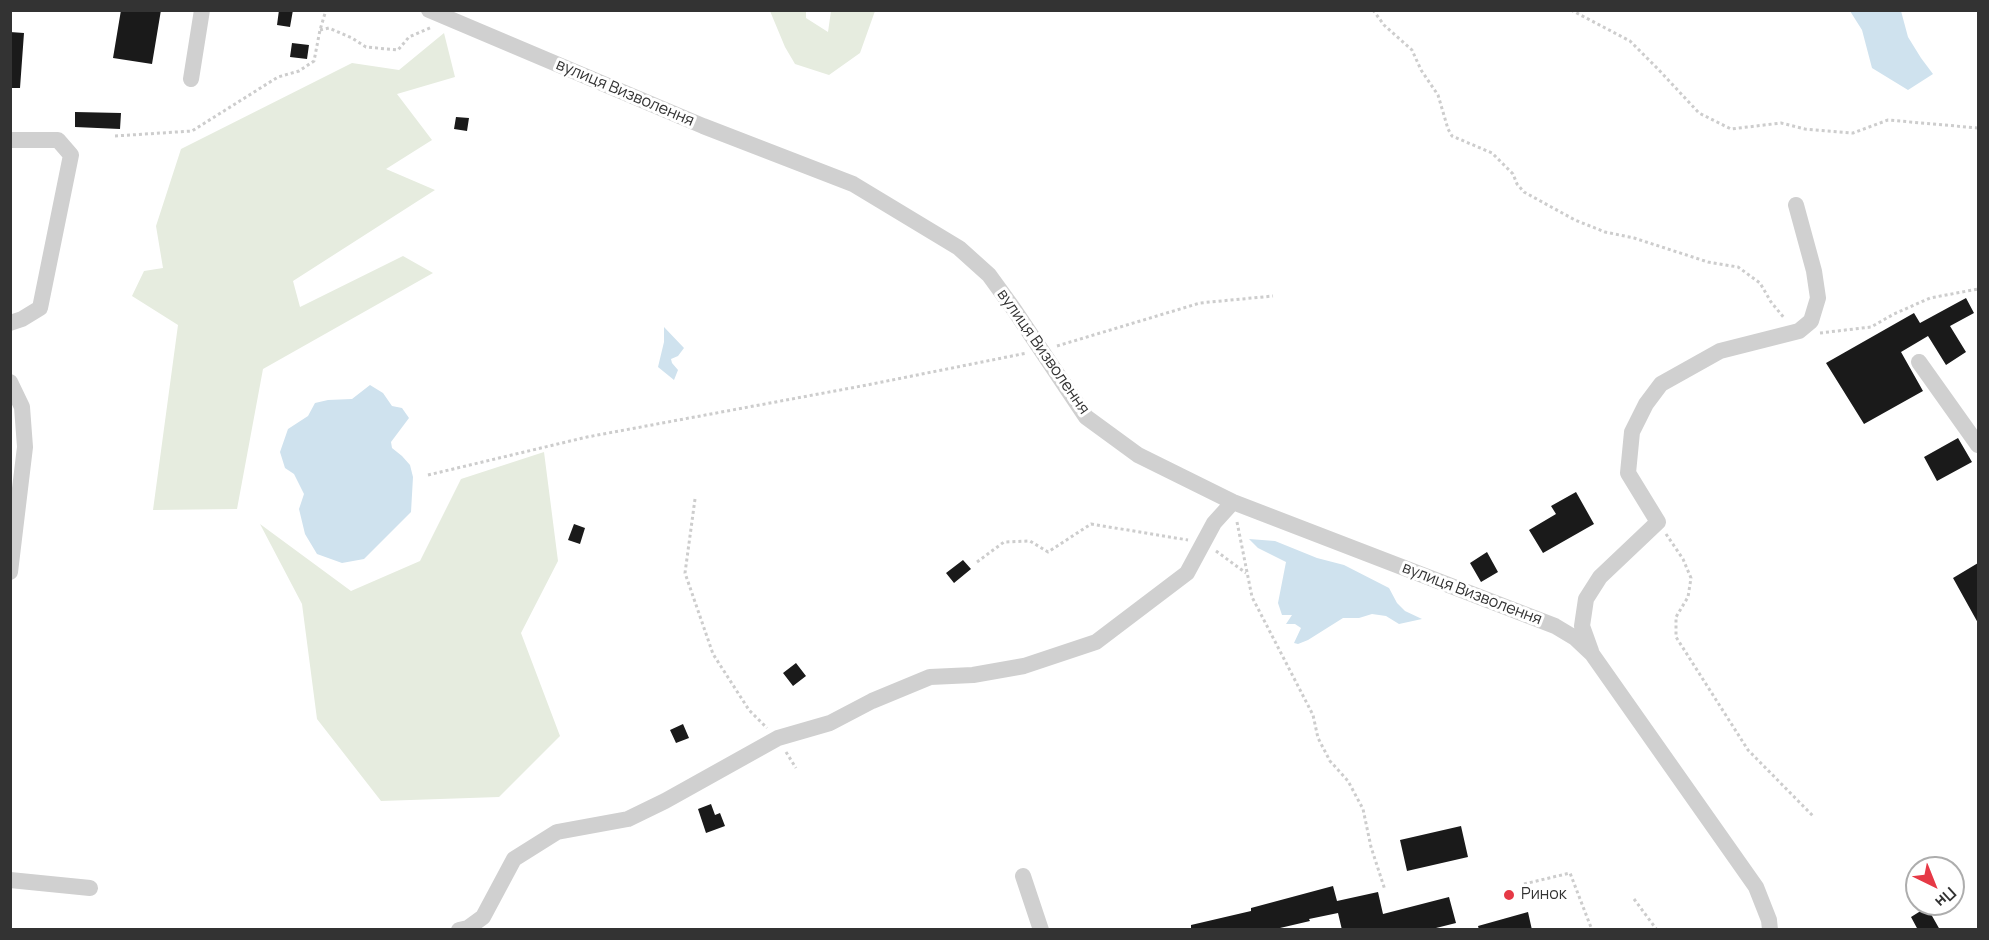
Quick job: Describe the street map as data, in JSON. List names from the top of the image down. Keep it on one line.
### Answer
{"streets":{"street":["вулиця Визволення"]},"places":["Ринок"],"north":"bottom right"}
